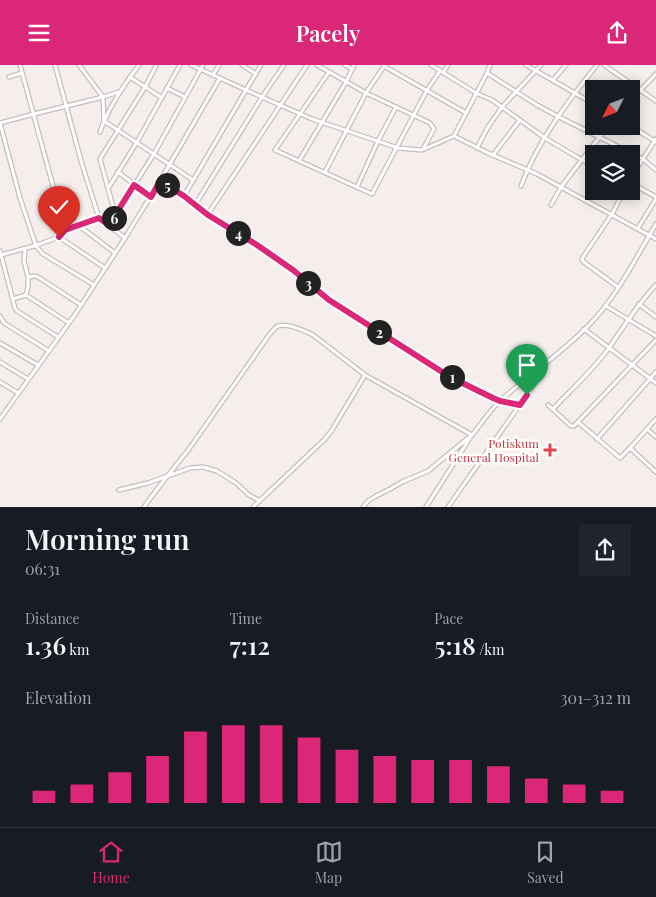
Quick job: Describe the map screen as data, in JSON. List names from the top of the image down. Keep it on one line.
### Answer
{"places":{"health":["Potiskum General Hospital"]},"north":"bottom left","page":{"header":"Pacely","pins":["5","6","4","3","2","1"],"heading":["Morning run","06:31"],"stats":[["Distance","1.36 km"],["Time","7:12"],["Pace","5:18 /km"]],"chart":["Elevation","301–312 m"],"tabs":["Home","Map","Saved"]}}
